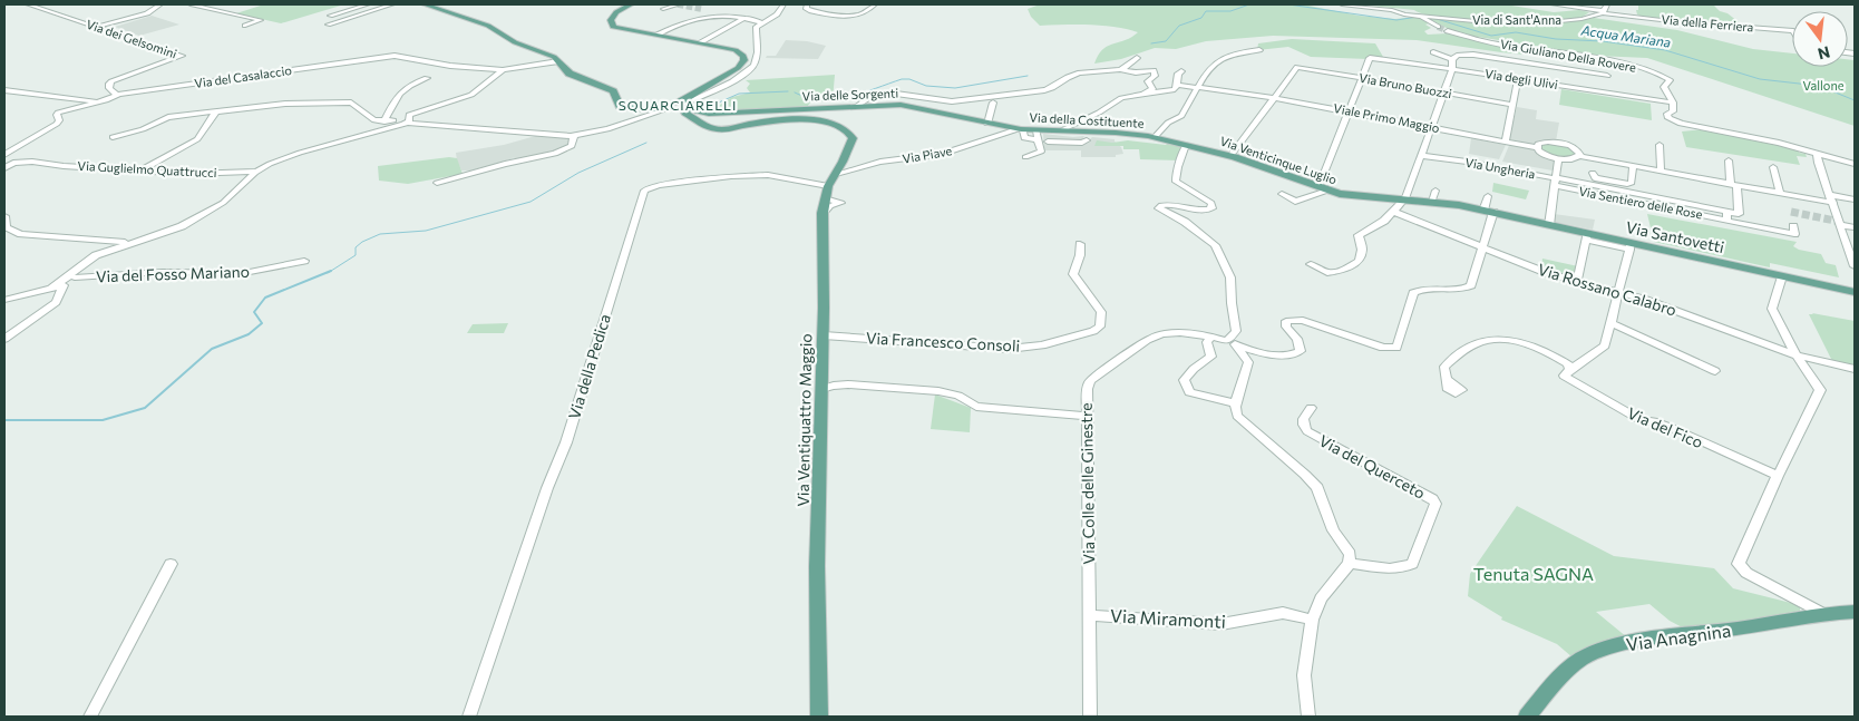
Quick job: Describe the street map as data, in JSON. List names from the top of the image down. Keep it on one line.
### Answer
{"streets":{"main road":["Via delle Sorgenti","Via della Costituente","Via Venticinque Luglio","Via Santovetti","Via Ventiquattro Maggio","Via Anagnina"],"street":["Via di Sant'Anna","Via della Ferriera","Via dei Gelsomini","Via Giuliano Della Rovere","Via del Casalaccio","Via degli Ulivi","Via Bruno Buozzi","Viale Primo Maggio","Via Piave","Via Ungheria","Via Guglielmo Quattrucci","Via Sentiero delle Rose","Via del Fosso Mariano","Via Rossano Calabro","Via Francesco Consoli","Via della Pedica","Via del Fico","Via del Querceto","Via Colle delle Ginestre","Via Miramonti"]},"crossings":[["Via di Sant'Anna","Via della Ferriera"],["Via dei Gelsomini","Via del Casalaccio"],["Via Giuliano Della Rovere","Via degli Ulivi"],["Via del Casalaccio","Via Guglielmo Quattrucci"],["Via degli Ulivi","Via Bruno Buozzi"],["Via Bruno Buozzi","Viale Primo Maggio"],["Via delle Sorgenti","Via della Costituente"],["Via delle Sorgenti","Via Piave"],["Via delle Sorgenti","Via Guglielmo Quattrucci"],["Via delle Sorgenti","Via Ventiquattro Maggio"],["Via della Costituente","Via Piave"],["Via della Costituente","Via Venticinque Luglio"],["Via Piave","Via Ventiquattro Maggio"],["Via Venticinque Luglio","Via Santovetti"],["Via Ungheria","Via Sentiero delle Rose"],["Via Guglielmo Quattrucci","Via Ventiquattro Maggio"],["Via Rossano Calabro","Via Colle delle Ginestre"],["Via Francesco Consoli","Via Ventiquattro Maggio"],["Via della Pedica","Via Ventiquattro Maggio"],["Via Colle delle Ginestre","Via Miramonti"]],"districts":["SQUARCIARELLI"],"water":["Acqua Mariana"],"parks":["Vallone","Tenuta SAGNA"],"north":"bottom"}
